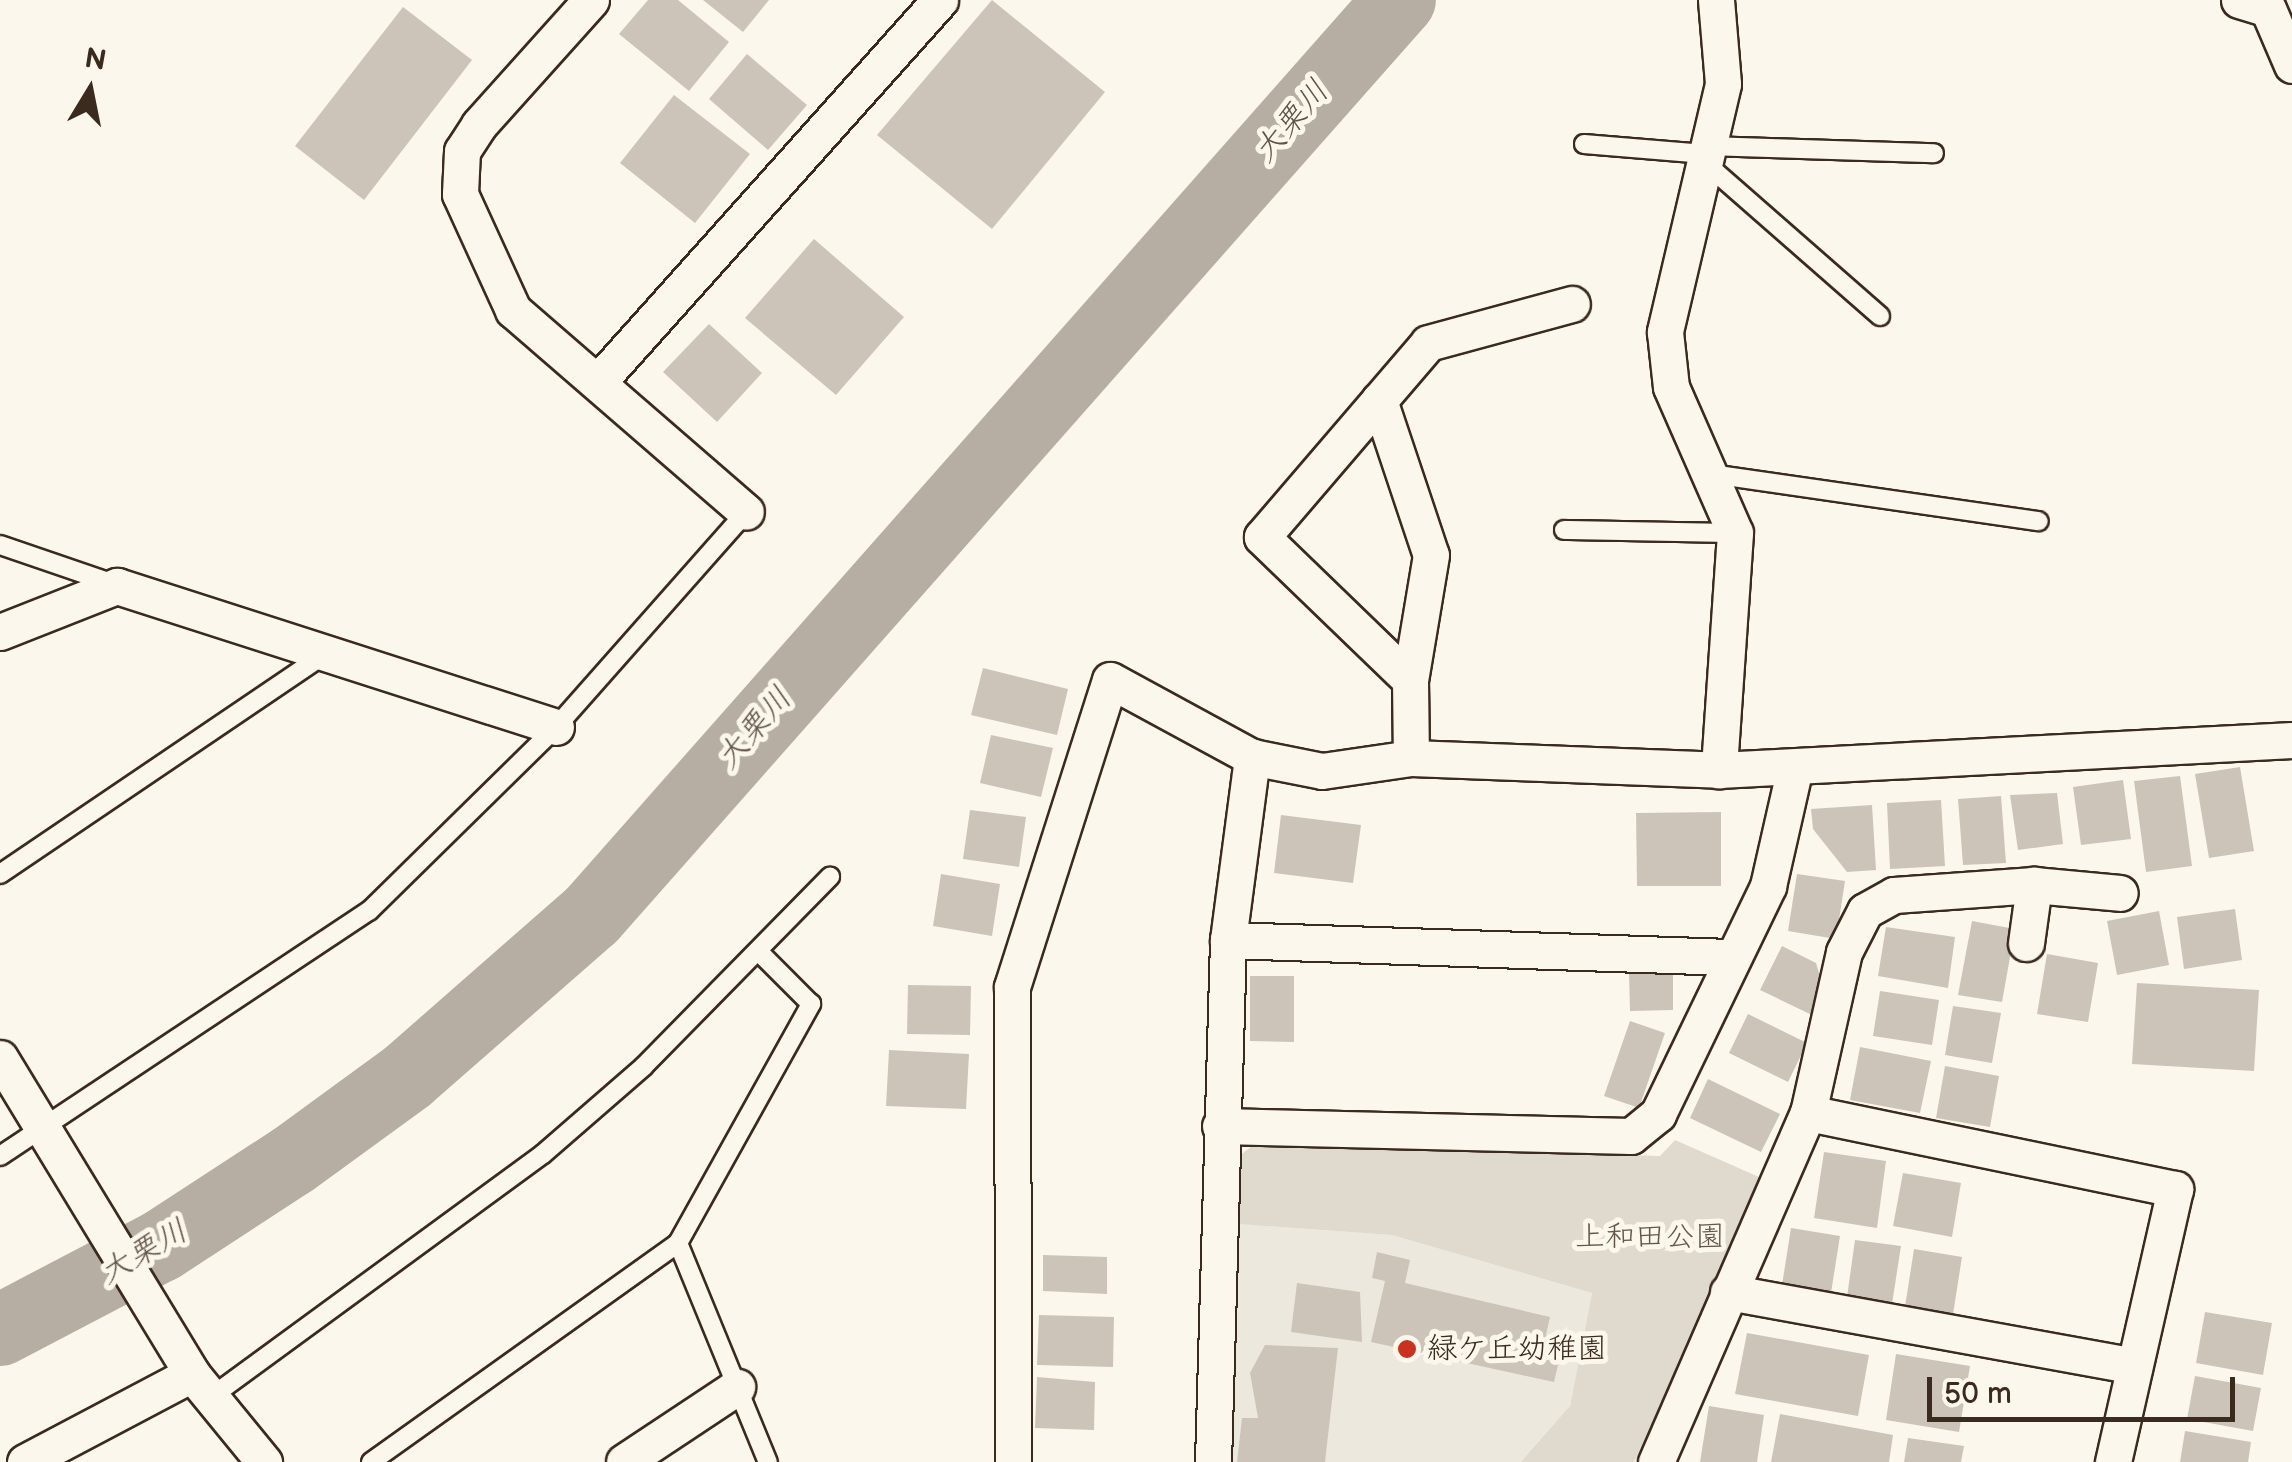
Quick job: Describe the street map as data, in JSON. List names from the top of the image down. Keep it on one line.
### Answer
{"water":["大栗川"],"parks":["上和田公園"],"places":["緑ケ丘幼稚園"],"scale_bar":"50 m","north":"top"}
